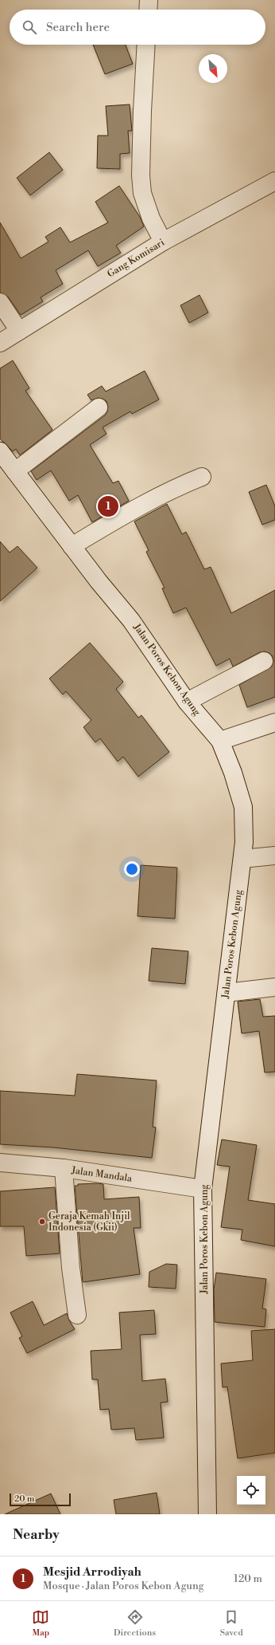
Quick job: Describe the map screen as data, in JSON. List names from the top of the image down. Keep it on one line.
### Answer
{"streets":{"street":["Gang Komisari","Jalan Poros Kebon Agung","Jalan Mandala"]},"crossings":[["Jalan Poros Kebon Agung","Jalan Mandala"]],"places":["Geraja Kemah Injil Indonesia (Gkii)"],"scale_bar":"20 m","north":"bottom right","page":{"search":"Search here","pins":"1","scale":"20 m","heading":"Nearby","list":[{"mark":"1","name":"Mesjid Arrodiyah","note":"Mosque · Jalan Poros Kebon Agung","value":"120 m"}],"nav":["Map","Directions","Saved"]}}
